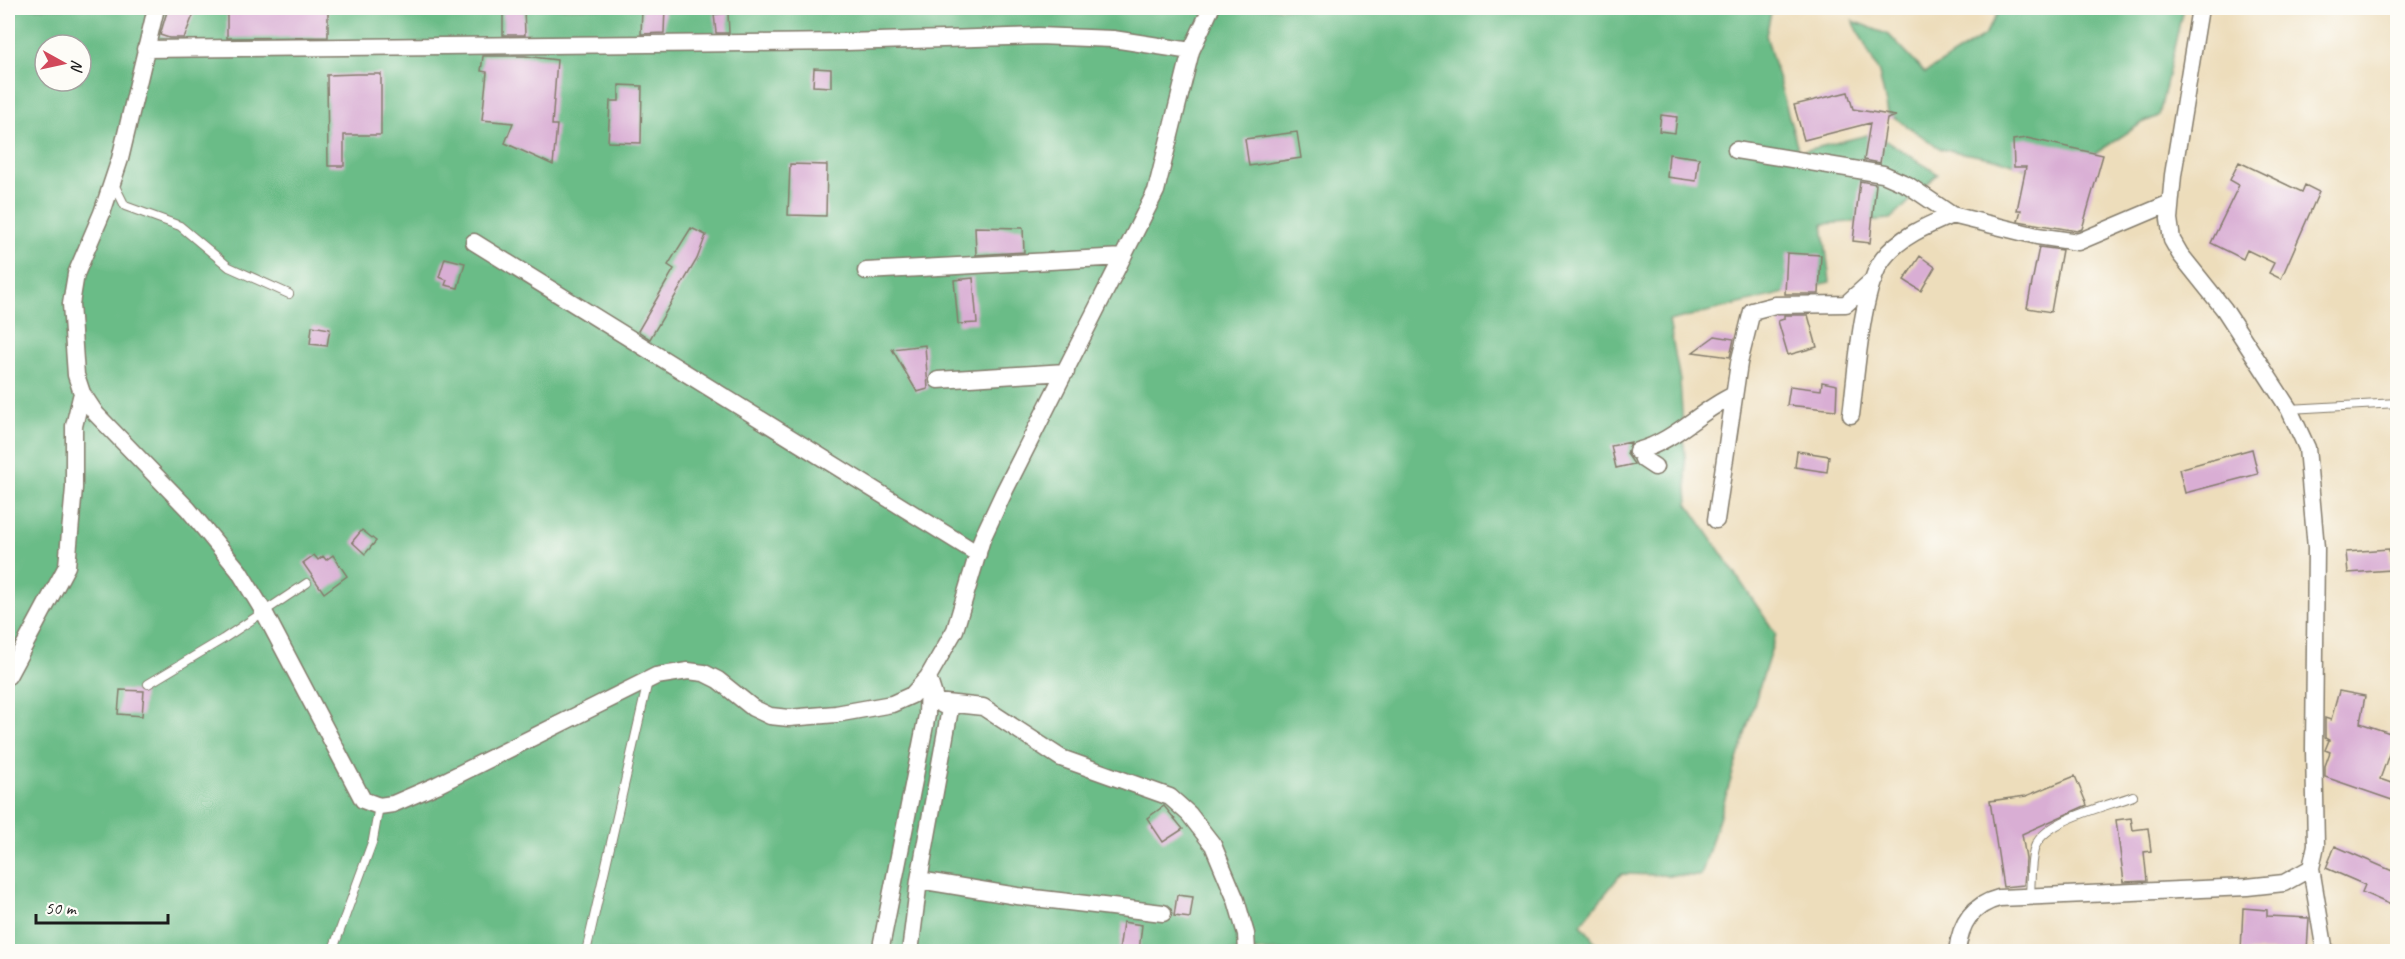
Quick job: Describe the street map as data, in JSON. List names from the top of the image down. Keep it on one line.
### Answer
{"scale_bar":"50 m","north":"right"}
